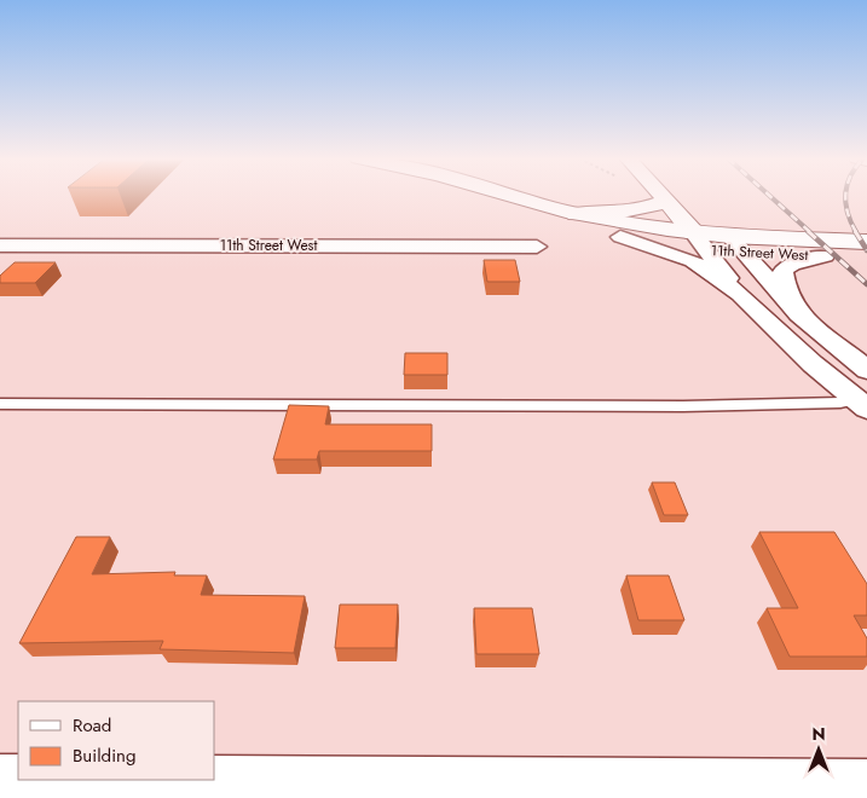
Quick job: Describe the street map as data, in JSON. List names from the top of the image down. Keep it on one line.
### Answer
{"streets":{"main road":["11th Street West"]},"legend":["Road","Building"],"north":"top"}
